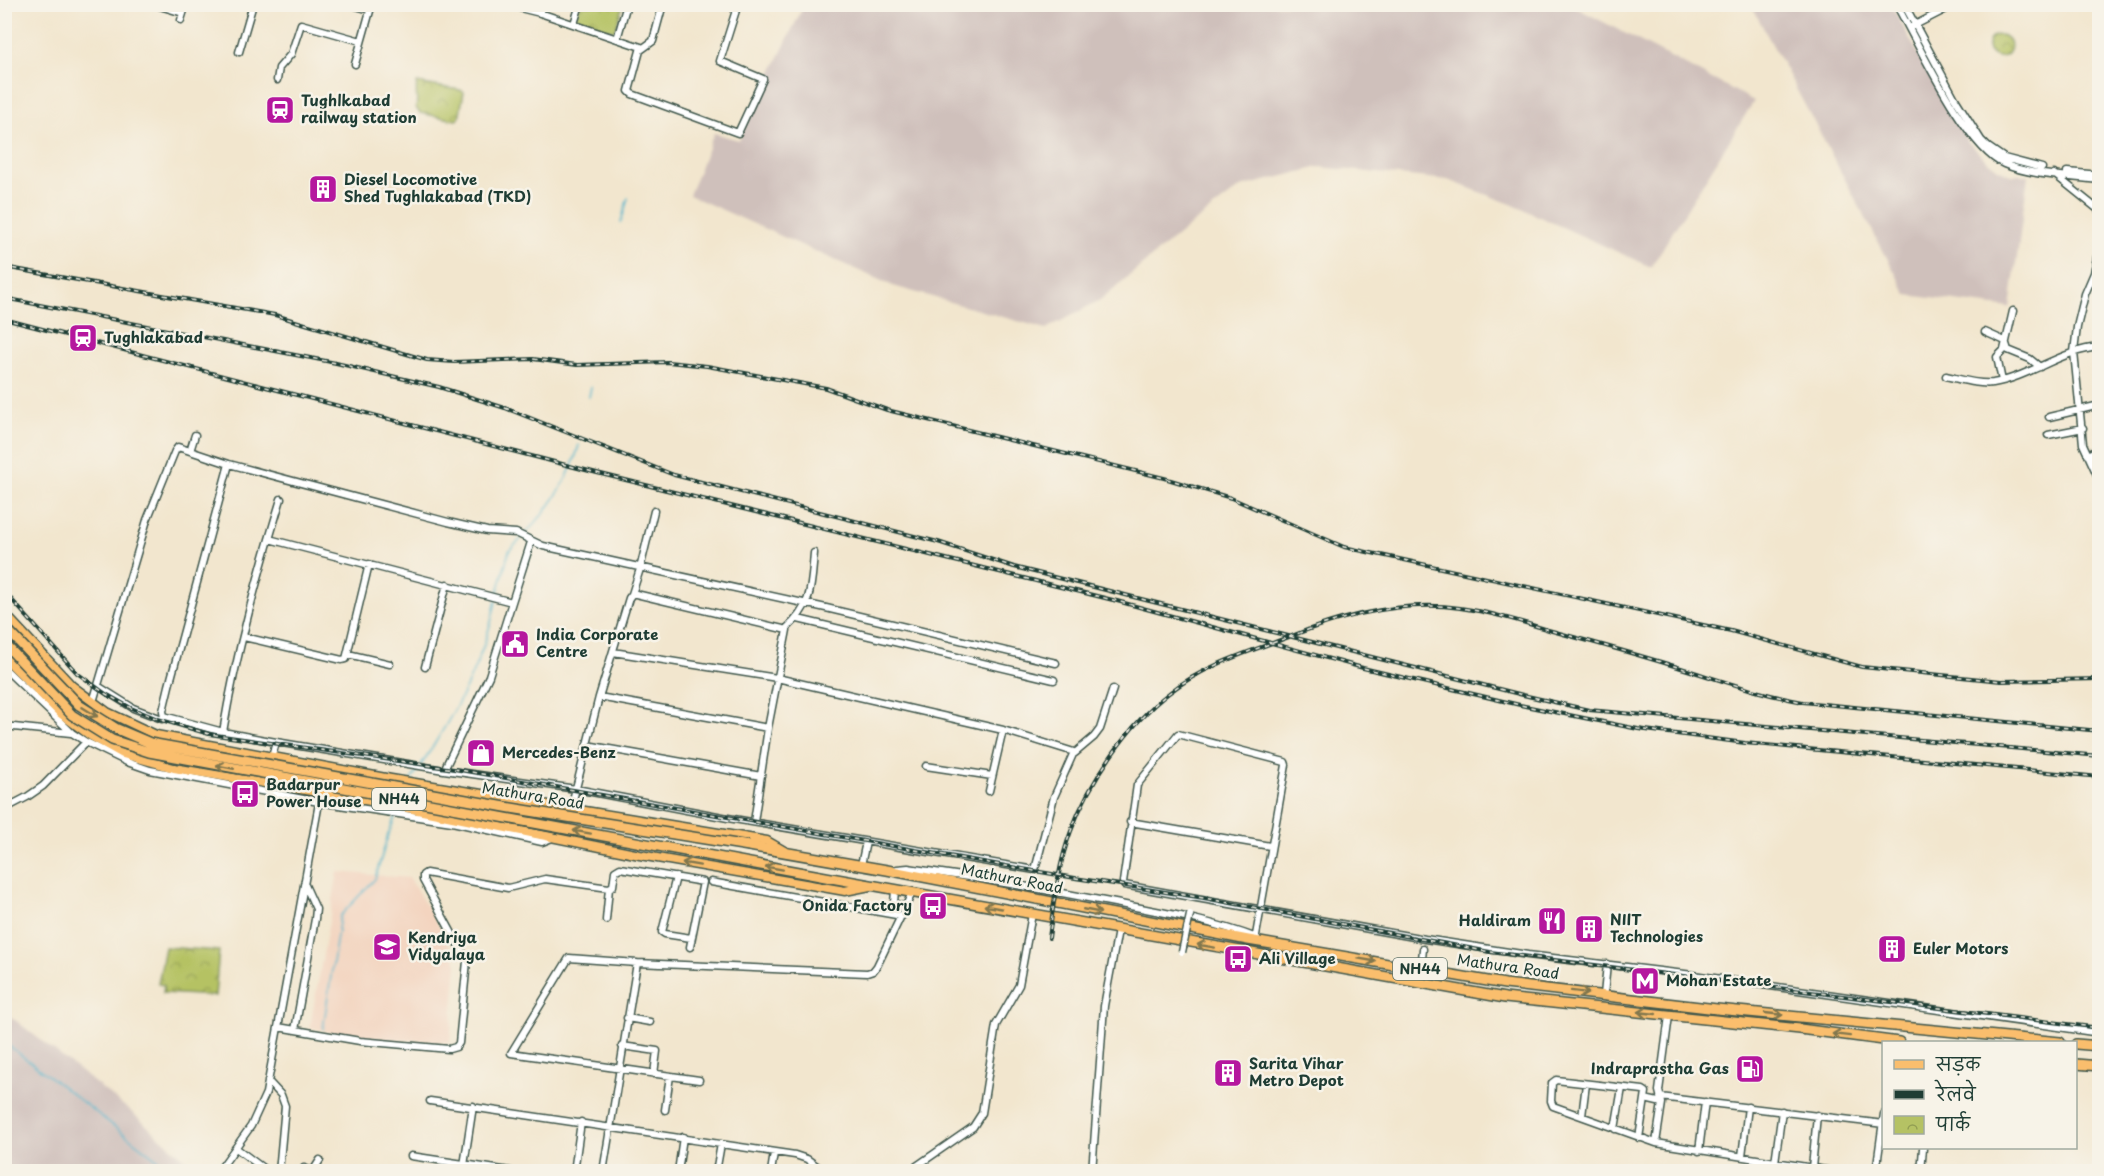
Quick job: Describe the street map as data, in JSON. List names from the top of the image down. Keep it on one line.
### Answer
{"streets":{"highway":["Mathura Road","NH44"]},"places":{"station":["Tughlkabad railway station","Tughlakabad"],"building":["Diesel Locomotive Shed Tughlakabad (TKD)","NIIT Technologies","Euler Motors","Sarita Vihar Metro Depot"],"public building":["India Corporate Centre"],"shop":["Mercedes-Benz"],"bus stop":["Badarpur Power House","Onida Factory","Ali Village"],"restaurant":["Haldiram"],"school or university":["Kendriya Vidyalaya"],"metro station":["Mohan Estate"],"fuel station":["Indraprastha Gas"]},"legend":["सड़क","रेलवे","पार्क"]}
